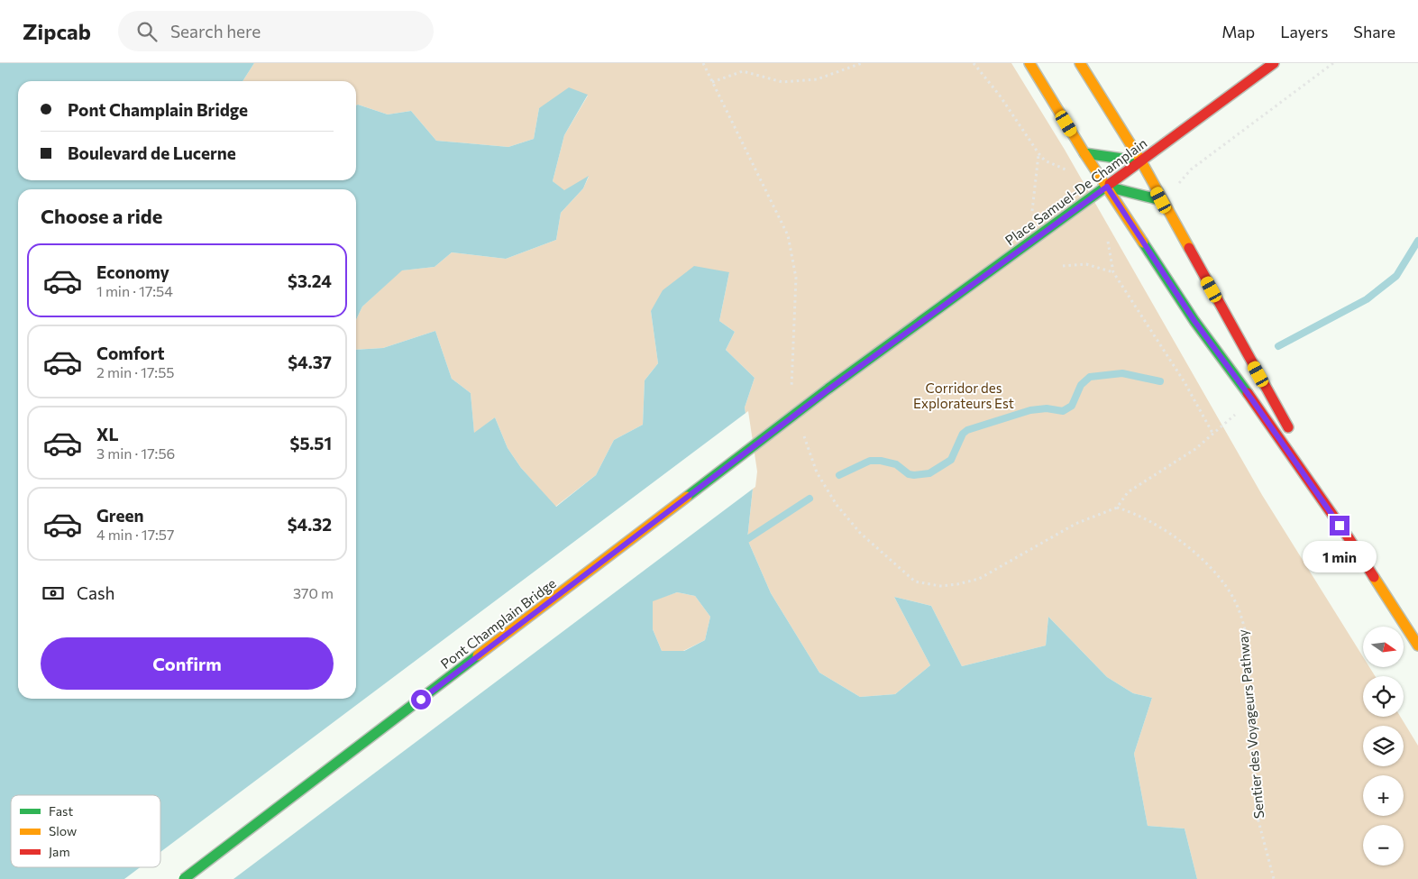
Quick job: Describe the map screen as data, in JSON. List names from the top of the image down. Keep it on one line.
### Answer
{"streets":{"main road":["Place Samuel-De Champlain","Pont Champlain Bridge"],"path":["Sentier des Voyageurs Pathway"]},"crossings":[["Place Samuel-De Champlain","Pont Champlain Bridge"]],"parks":["Corridor des Explorateurs Est"],"legend":["Fast","Slow","Jam"],"north":"right","page":{"header":"Zipcab","search":"Search here","nav":["Map","Layers","Share"],"banner":["Pont Champlain Bridge","Boulevard de Lucerne"],"heading":"Choose a ride","list":[{"name":"Economy","note":"1 min · 17:54","value":"$3.24"},{"name":"Comfort","note":"2 min · 17:55","value":"$4.37"},{"name":"XL","note":"3 min · 17:56","value":"$5.51"},{"name":"Green","note":"4 min · 17:57","value":"$4.32"}],"bubble":"1 min","pay":["Cash","370 m"],"map_buttons":["+","−"],"buttons":"Confirm"}}
